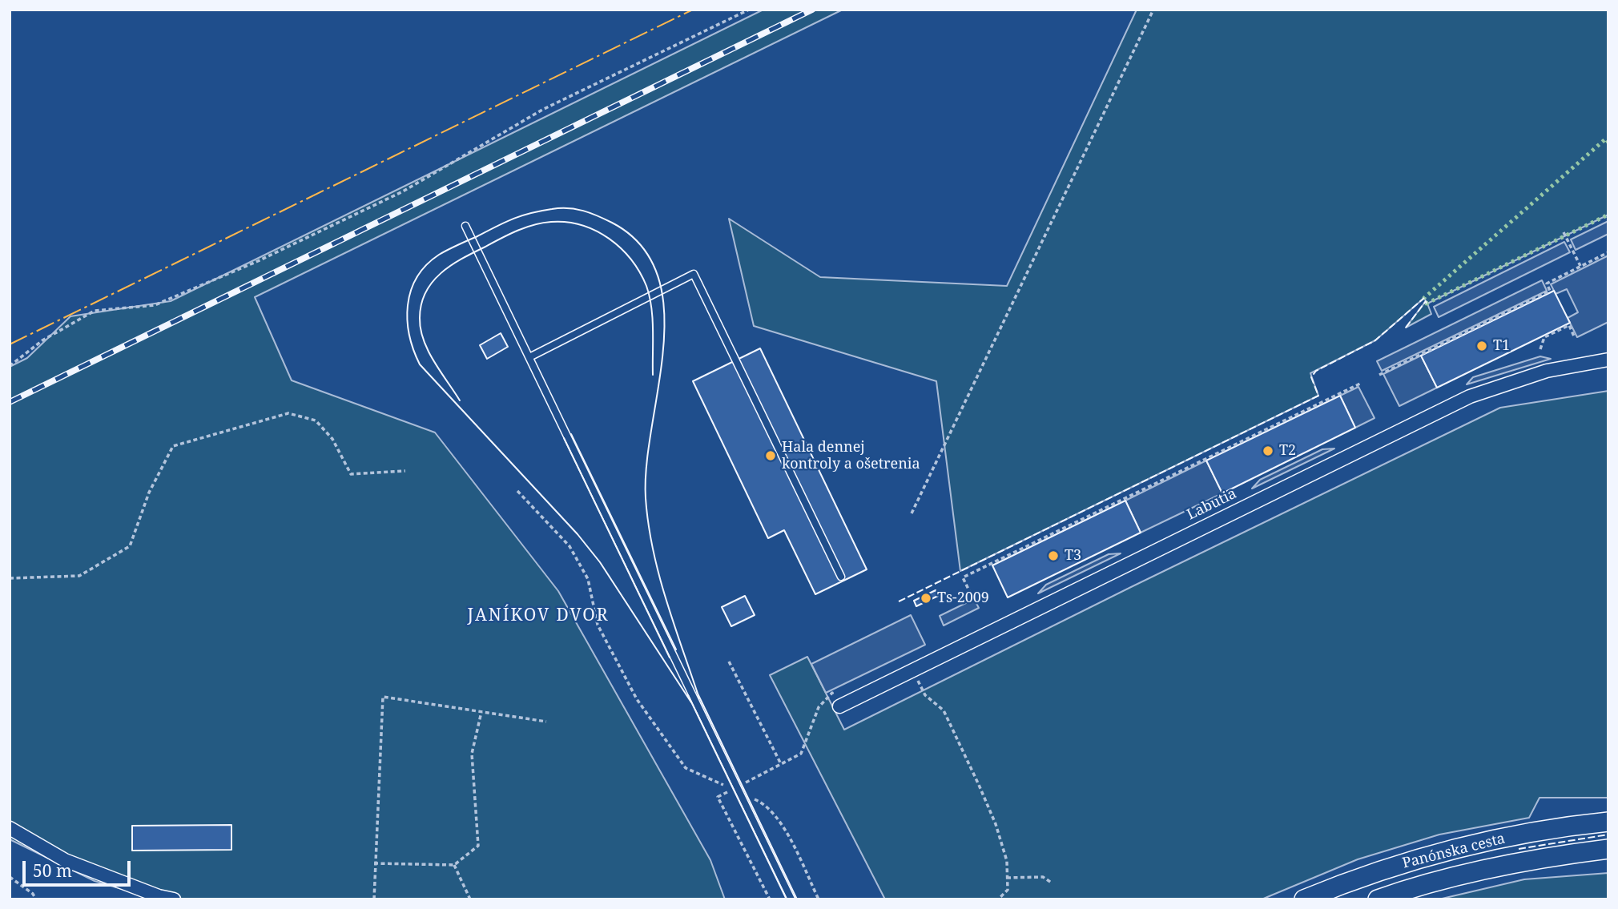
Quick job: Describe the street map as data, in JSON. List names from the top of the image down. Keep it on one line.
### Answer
{"streets":{"main road":["Panónska cesta"],"street":["Labutia"]},"districts":["JANÍKOV DVOR"],"places":["T1","T2","Hala dennej kontroly a ošetrenia","T3","Ts-2009"],"scale_bar":"50 m"}
